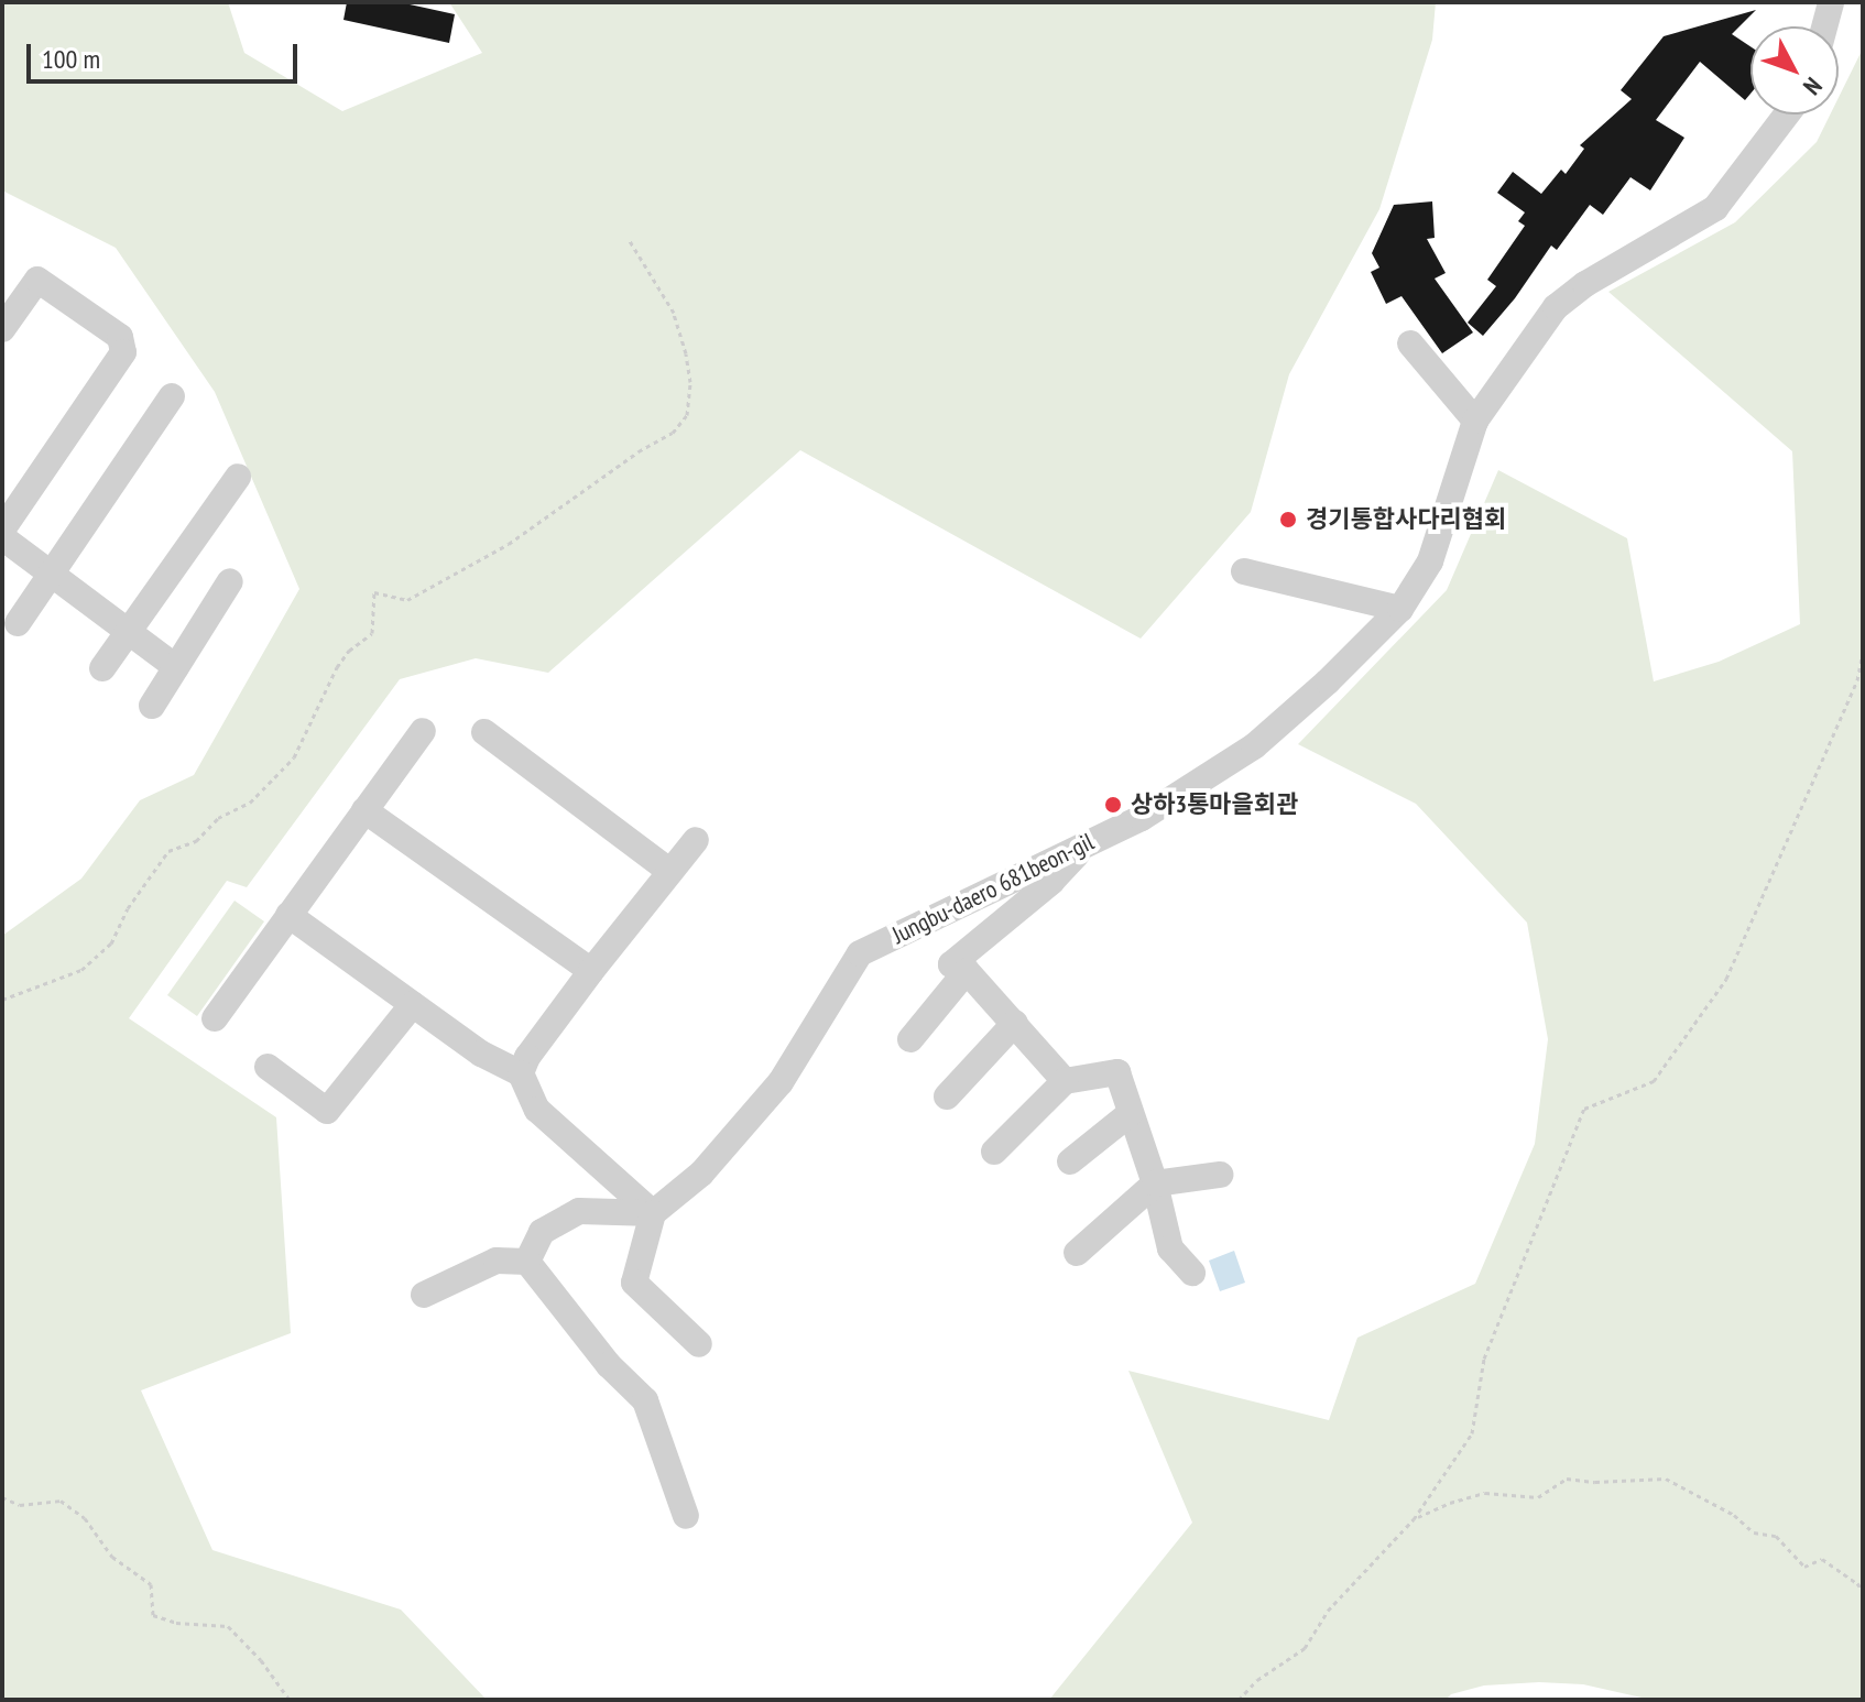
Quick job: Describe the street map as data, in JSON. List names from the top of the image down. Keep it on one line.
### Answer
{"streets":{"street":["Jungbu-daero 681beon-gil"]},"places":["경기통합사다리협회","상하3통마을회관"],"scale_bar":"100 m","north":"bottom right"}
